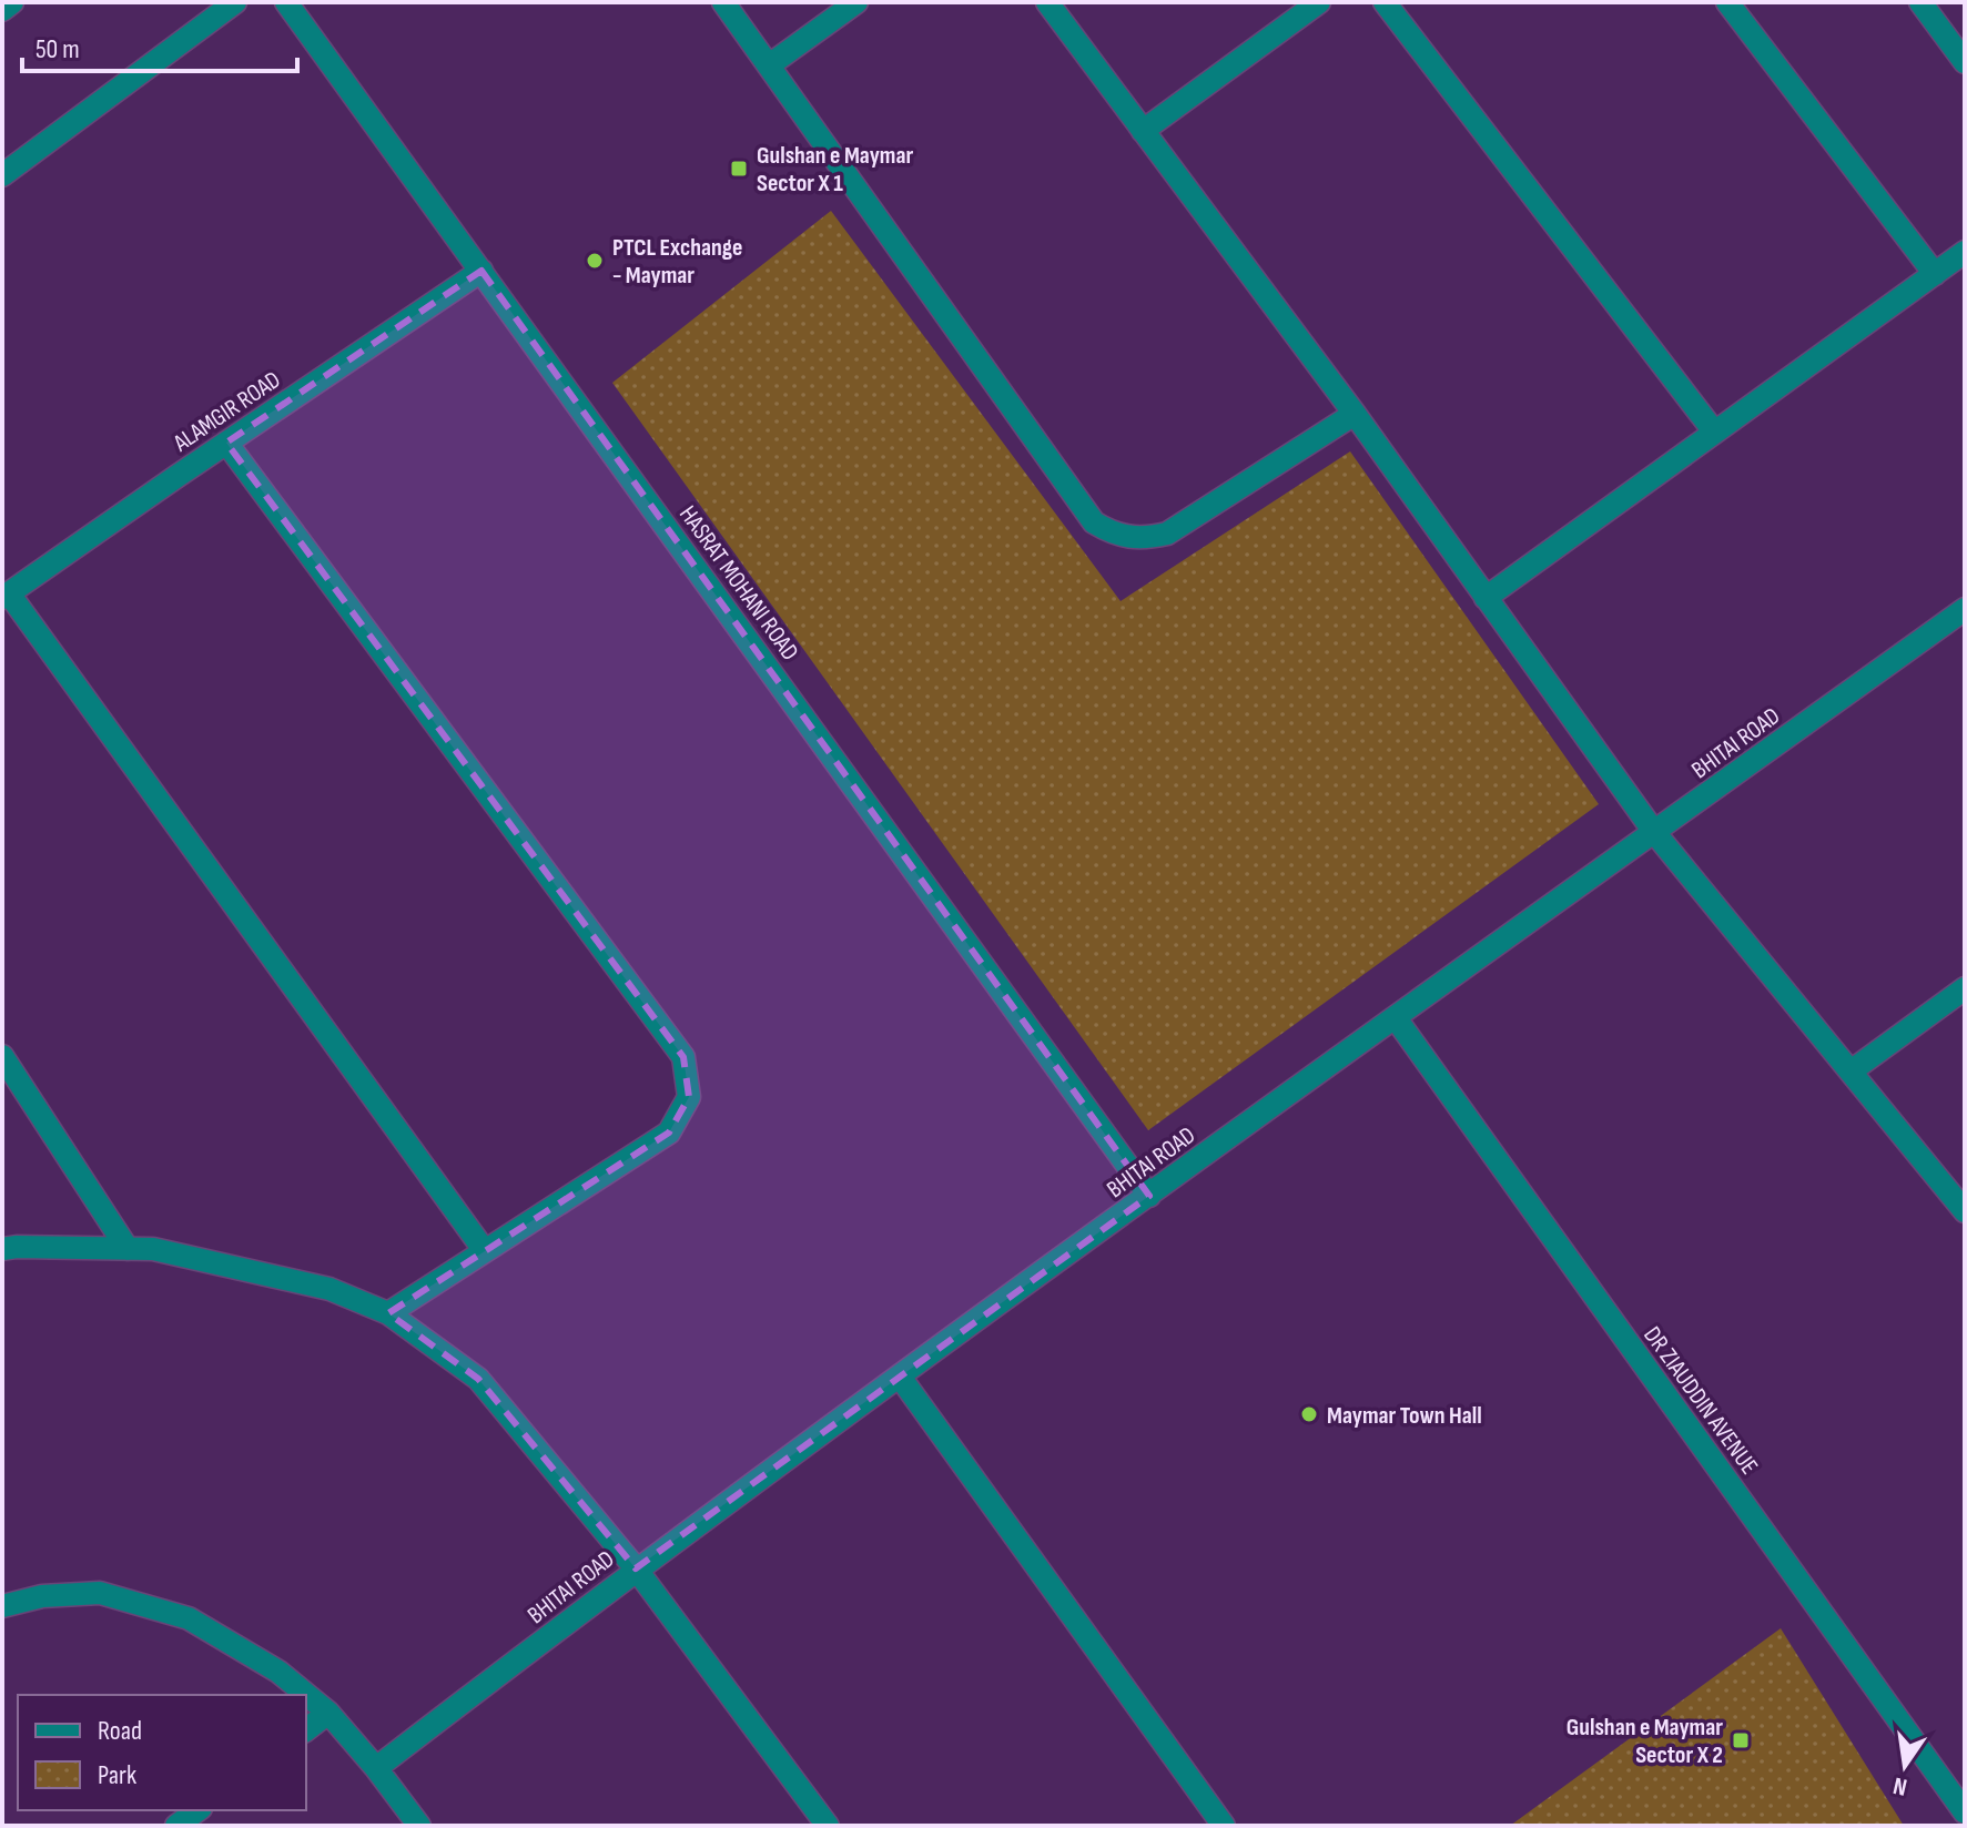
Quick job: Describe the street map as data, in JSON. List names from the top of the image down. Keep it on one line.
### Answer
{"streets":{"street":["ALAMGIR ROAD","HASRAT MOHANI ROAD","BHITAI ROAD","DR ZIAUDDIN AVENUE"]},"crossings":[["ALAMGIR ROAD","HASRAT MOHANI ROAD"],["HASRAT MOHANI ROAD","BHITAI ROAD"],["BHITAI ROAD","DR ZIAUDDIN AVENUE"]],"places":{"transit":["Gulshan e Maymar Sector X 1","Gulshan e Maymar Sector X 2"],"other":["PTCL Exchange - Maymar","Maymar Town Hall"]},"legend":["Road","Park"],"scale_bar":"50 m","north":"bottom"}
